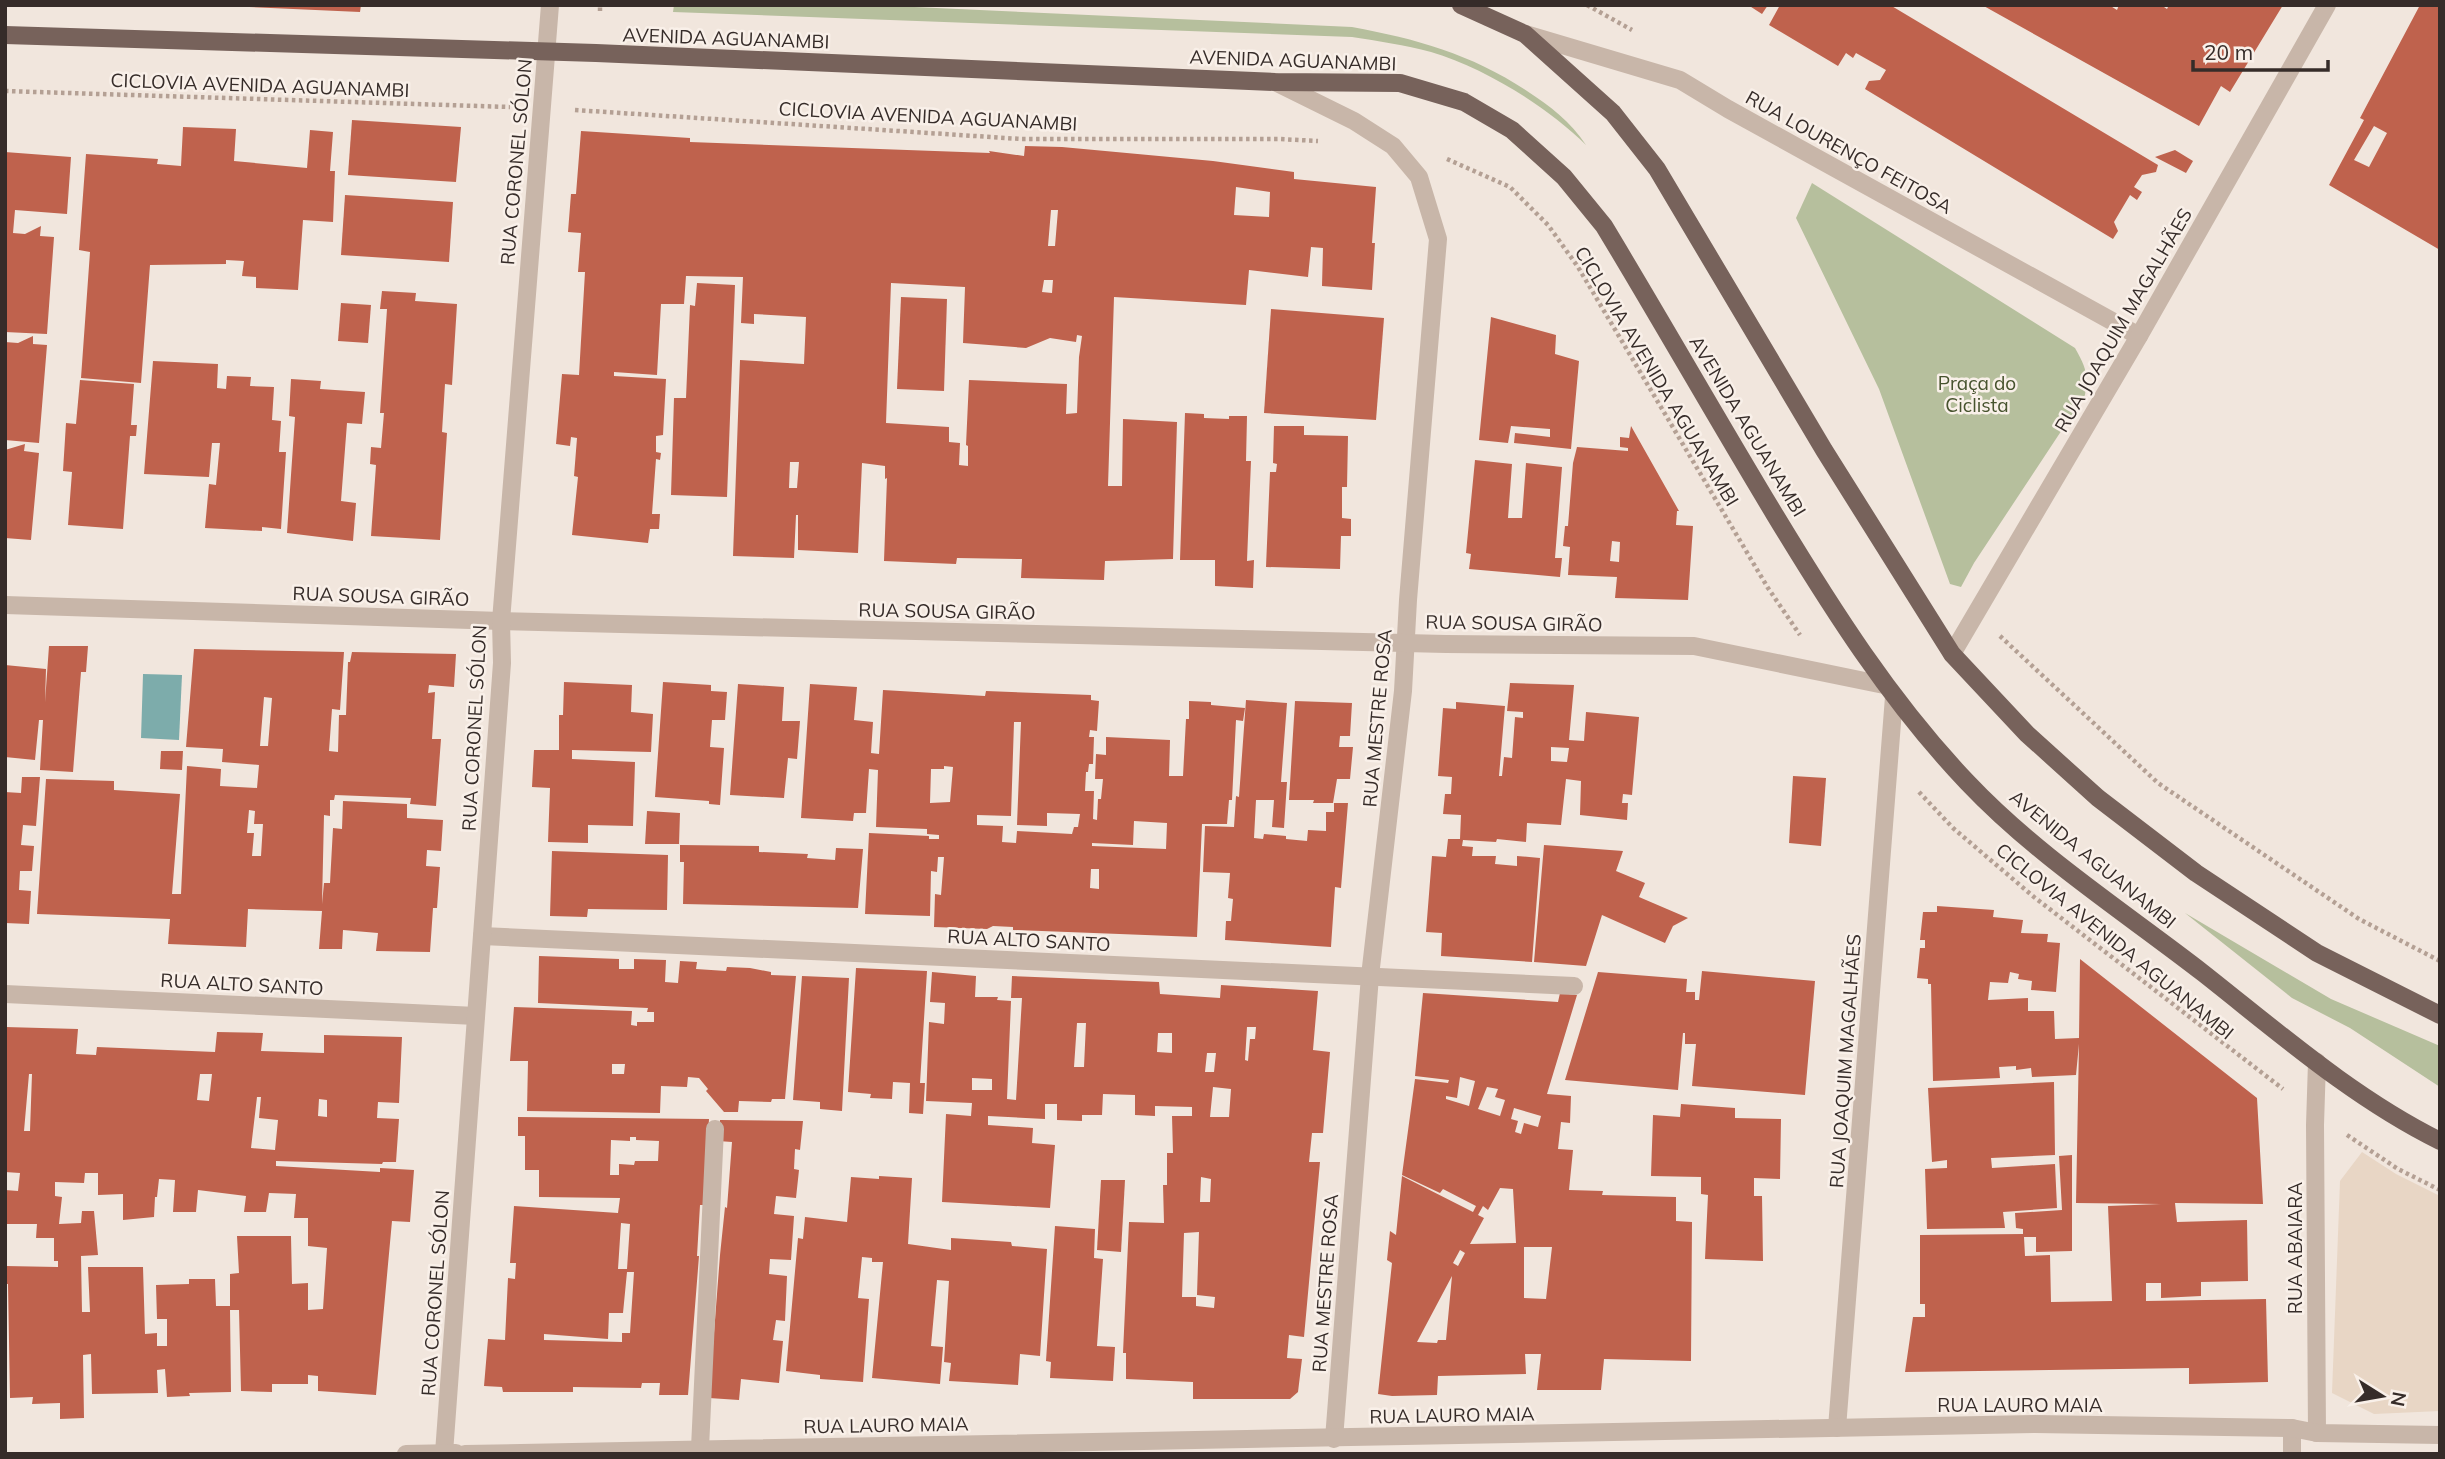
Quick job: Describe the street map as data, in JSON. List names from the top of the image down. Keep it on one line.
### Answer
{"streets":{"main road":["AVENIDA AGUANAMBI"],"street":["RUA LOURENÇO FEITOSA","RUA CORONEL SÓLON","RUA JOAQUIM MAGALHÃES","RUA SOUSA GIRÃO","RUA MESTRE ROSA","RUA ALTO SANTO","RUA ABAIARA","RUA LAURO MAIA"],"path":["CICLOVIA AVENIDA AGUANAMBI"]},"crossings":[["AVENIDA AGUANAMBI","RUA CORONEL SÓLON"],["AVENIDA AGUANAMBI","RUA JOAQUIM MAGALHÃES"],["AVENIDA AGUANAMBI","RUA SOUSA GIRÃO"],["AVENIDA AGUANAMBI","RUA MESTRE ROSA"],["AVENIDA AGUANAMBI","RUA ABAIARA"],["RUA LOURENÇO FEITOSA","RUA JOAQUIM MAGALHÃES"],["RUA CORONEL SÓLON","RUA SOUSA GIRÃO"],["RUA CORONEL SÓLON","RUA ALTO SANTO"],["RUA CORONEL SÓLON","RUA LAURO MAIA"],["RUA JOAQUIM MAGALHÃES","RUA SOUSA GIRÃO"],["RUA JOAQUIM MAGALHÃES","RUA LAURO MAIA"],["RUA SOUSA GIRÃO","RUA MESTRE ROSA"],["RUA MESTRE ROSA","RUA ALTO SANTO"],["RUA MESTRE ROSA","RUA LAURO MAIA"],["RUA ABAIARA","RUA LAURO MAIA"]],"parks":["Praça do Ciclista"],"scale_bar":"20 m","north":"right"}
